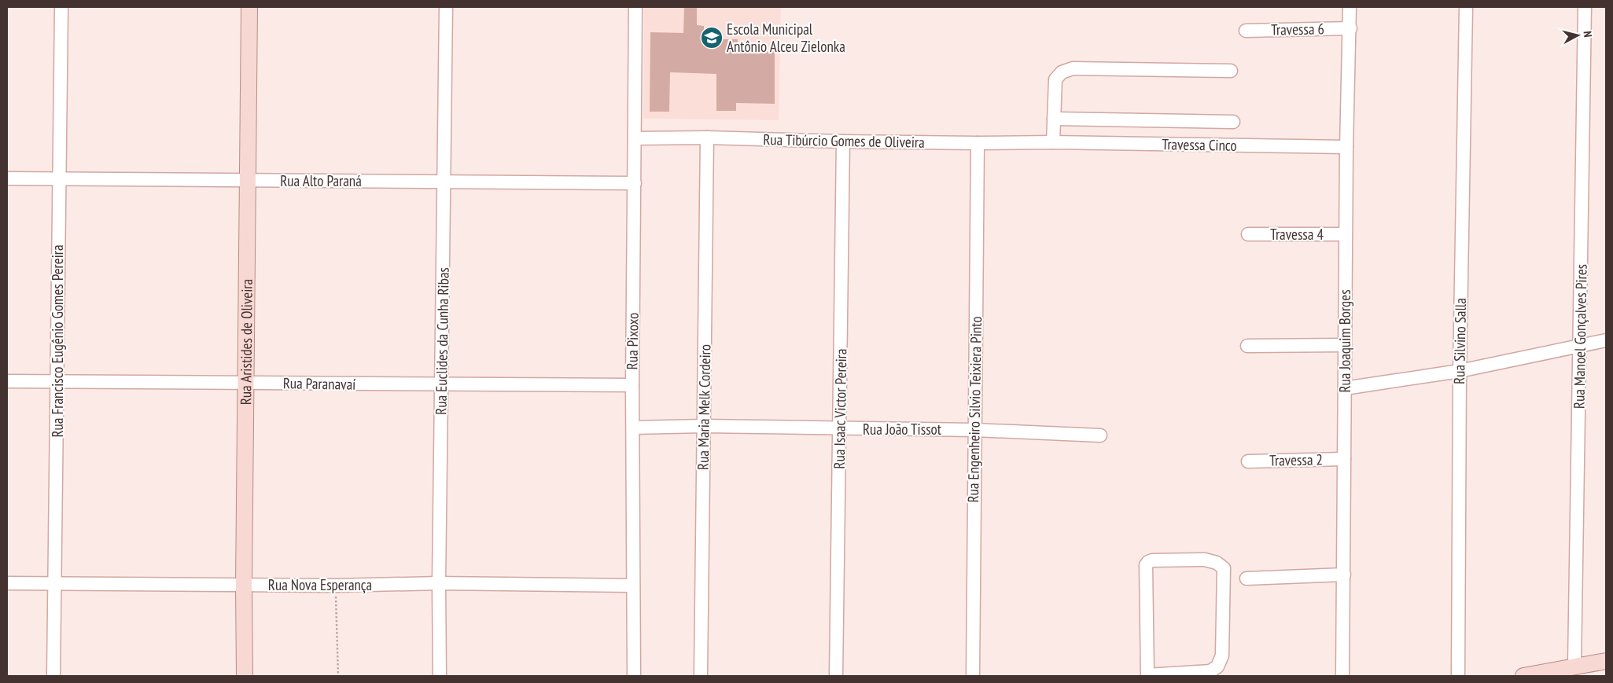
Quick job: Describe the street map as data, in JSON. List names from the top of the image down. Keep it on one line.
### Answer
{"streets":{"main road":["Rua Aristides de Oliveira"],"street":["Travessa 6","Rua Tibúrcio Gomes de Oliveira","Travessa Cinco","Rua Alto Paraná","Travessa 4","Rua Manoel Gonçalves Pires","Rua Francisco Eugênio Gomes Pereira","Rua Euclides da Cunha Ribas","Rua Pixoxo","Rua Joaquim Borges","Rua Silvino Salla","Rua Paranavaí","Rua Maria Melk Cordeiro","Rua Isaac Victor Pereira","Rua Engenheiro Silvio Teixiera Pinto","Rua João Tissot","Travessa 2","Rua Nova Esperança"]},"crossings":[["Travessa 6","Rua Joaquim Borges"],["Rua Tibúrcio Gomes de Oliveira","Travessa Cinco"],["Rua Tibúrcio Gomes de Oliveira","Rua Pixoxo"],["Rua Tibúrcio Gomes de Oliveira","Rua Maria Melk Cordeiro"],["Rua Tibúrcio Gomes de Oliveira","Rua Isaac Victor Pereira"],["Rua Tibúrcio Gomes de Oliveira","Rua Engenheiro Silvio Teixiera Pinto"],["Travessa Cinco","Rua Joaquim Borges"],["Rua Alto Paraná","Rua Francisco Eugênio Gomes Pereira"],["Rua Alto Paraná","Rua Aristides de Oliveira"],["Rua Alto Paraná","Rua Euclides da Cunha Ribas"],["Rua Alto Paraná","Rua Pixoxo"],["Travessa 4","Rua Joaquim Borges"],["Rua Francisco Eugênio Gomes Pereira","Rua Paranavaí"],["Rua Francisco Eugênio Gomes Pereira","Rua Nova Esperança"],["Rua Aristides de Oliveira","Rua Paranavaí"],["Rua Aristides de Oliveira","Rua Nova Esperança"],["Rua Euclides da Cunha Ribas","Rua Paranavaí"],["Rua Euclides da Cunha Ribas","Rua Nova Esperança"],["Rua Pixoxo","Rua Paranavaí"],["Rua Pixoxo","Rua João Tissot"],["Rua Pixoxo","Rua Nova Esperança"],["Rua Joaquim Borges","Travessa 2"],["Rua Maria Melk Cordeiro","Rua João Tissot"],["Rua Isaac Victor Pereira","Rua João Tissot"],["Rua Engenheiro Silvio Teixiera Pinto","Rua João Tissot"]],"places":{"school or university":["Escola Municipal Antônio Alceu Zielonka"]},"north":"right"}
